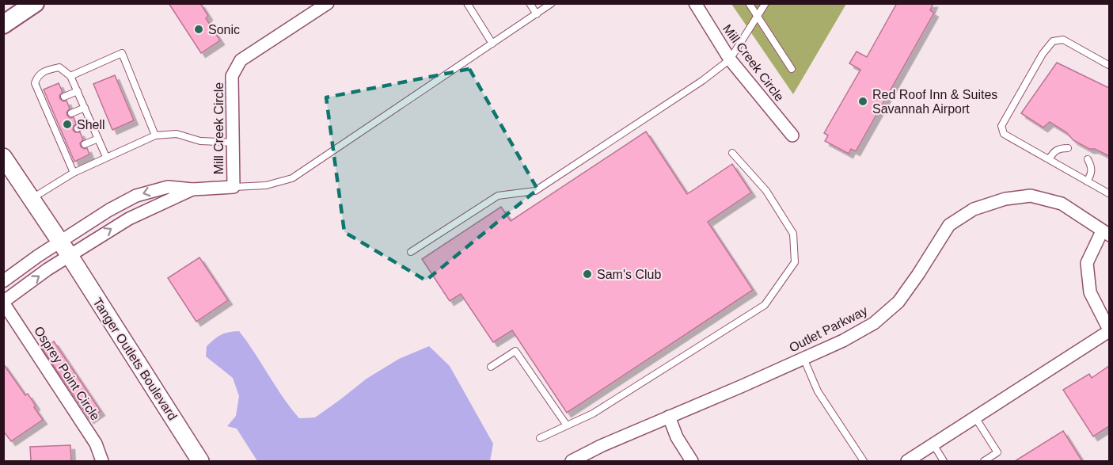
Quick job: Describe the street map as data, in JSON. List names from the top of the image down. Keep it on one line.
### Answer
{"streets":{"street":["Mill Creek Circle","Outlet Parkway","Tanger Outlets Boulevard","Osprey Point Circle"]},"crossings":[["Tanger Outlets Boulevard","Osprey Point Circle"]],"places":["Sonic","Red Roof Inn & Suites Savannah Airport","Shell","Sam's Club"]}
